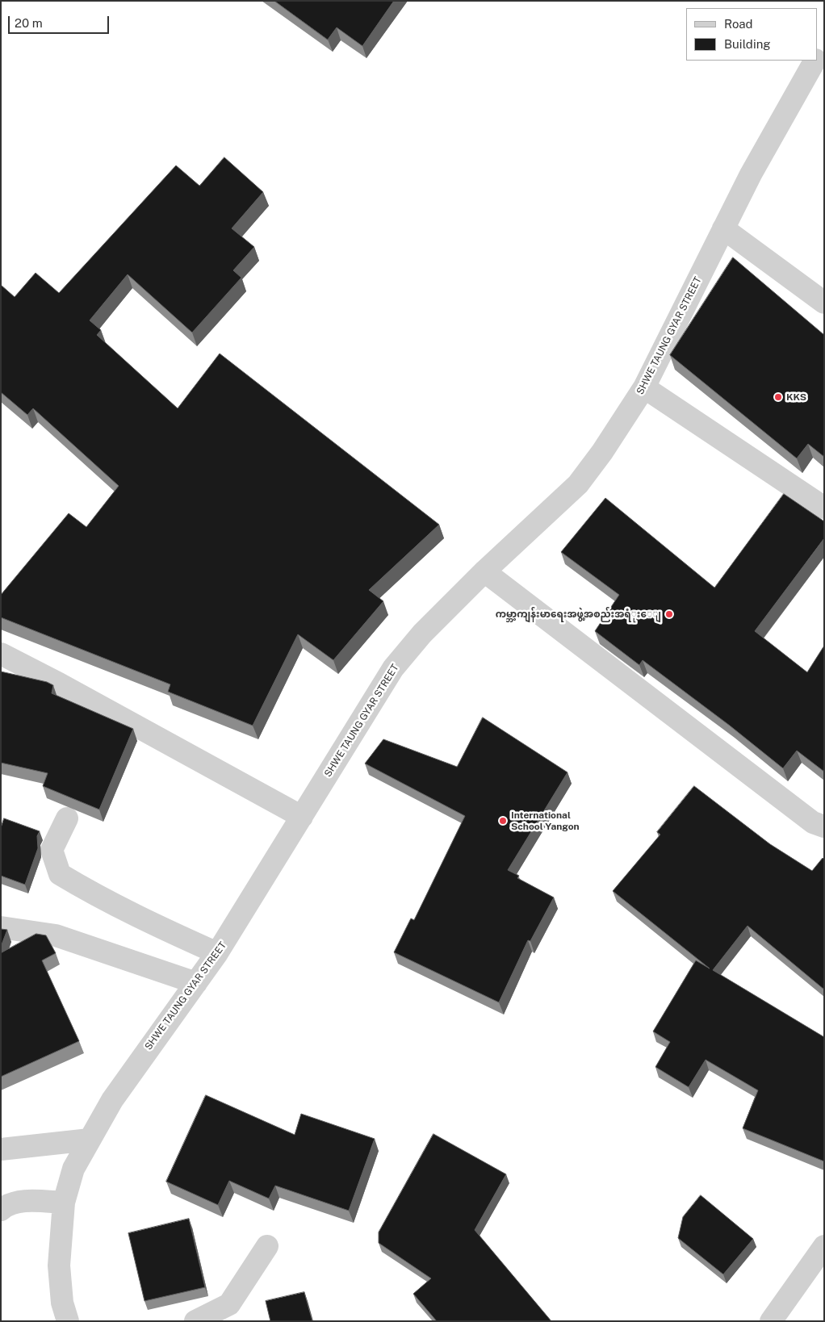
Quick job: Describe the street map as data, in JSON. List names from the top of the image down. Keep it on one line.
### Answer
{"streets":{"street":["SHWE TAUNG GYAR STREET"]},"places":["KKS","ကမ္ဘာ့ကျန်းမာရေးအဖွဲ့အစည်းအရံုးေျ","International School Yangon"],"legend":["Road","Building"],"scale_bar":"20 m"}
